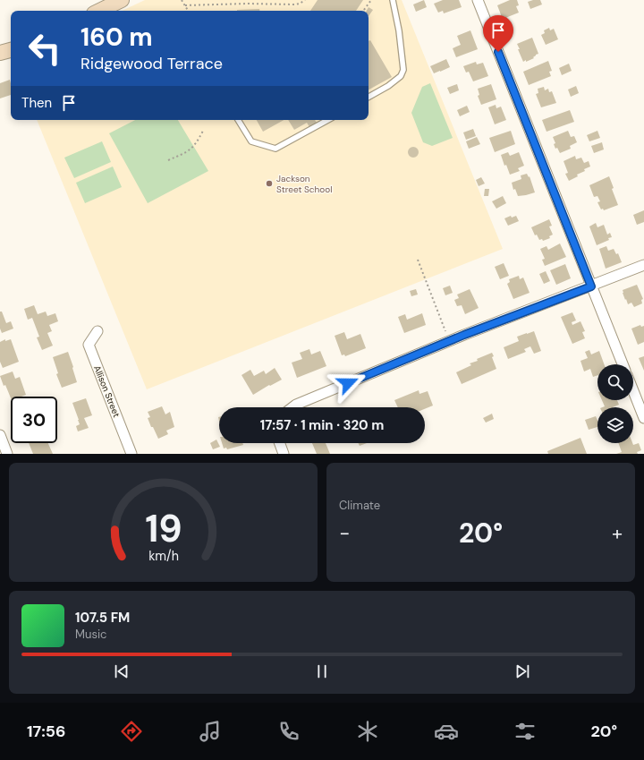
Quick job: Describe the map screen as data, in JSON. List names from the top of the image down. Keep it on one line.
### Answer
{"streets":{"street":["Allison Street"]},"places":["Jackson Street School"],"page":{"turn":["160 m","Ridgewood Terrace"],"then":"Then","limit":"30","trip":"17:57 · 1 min · 320 m","tile":"Climate","heat":["−","20°","+"],"song":["107.5 FM","Music"],"tabs":["17:56","20°"],"gauge":["19","km/h"]}}
